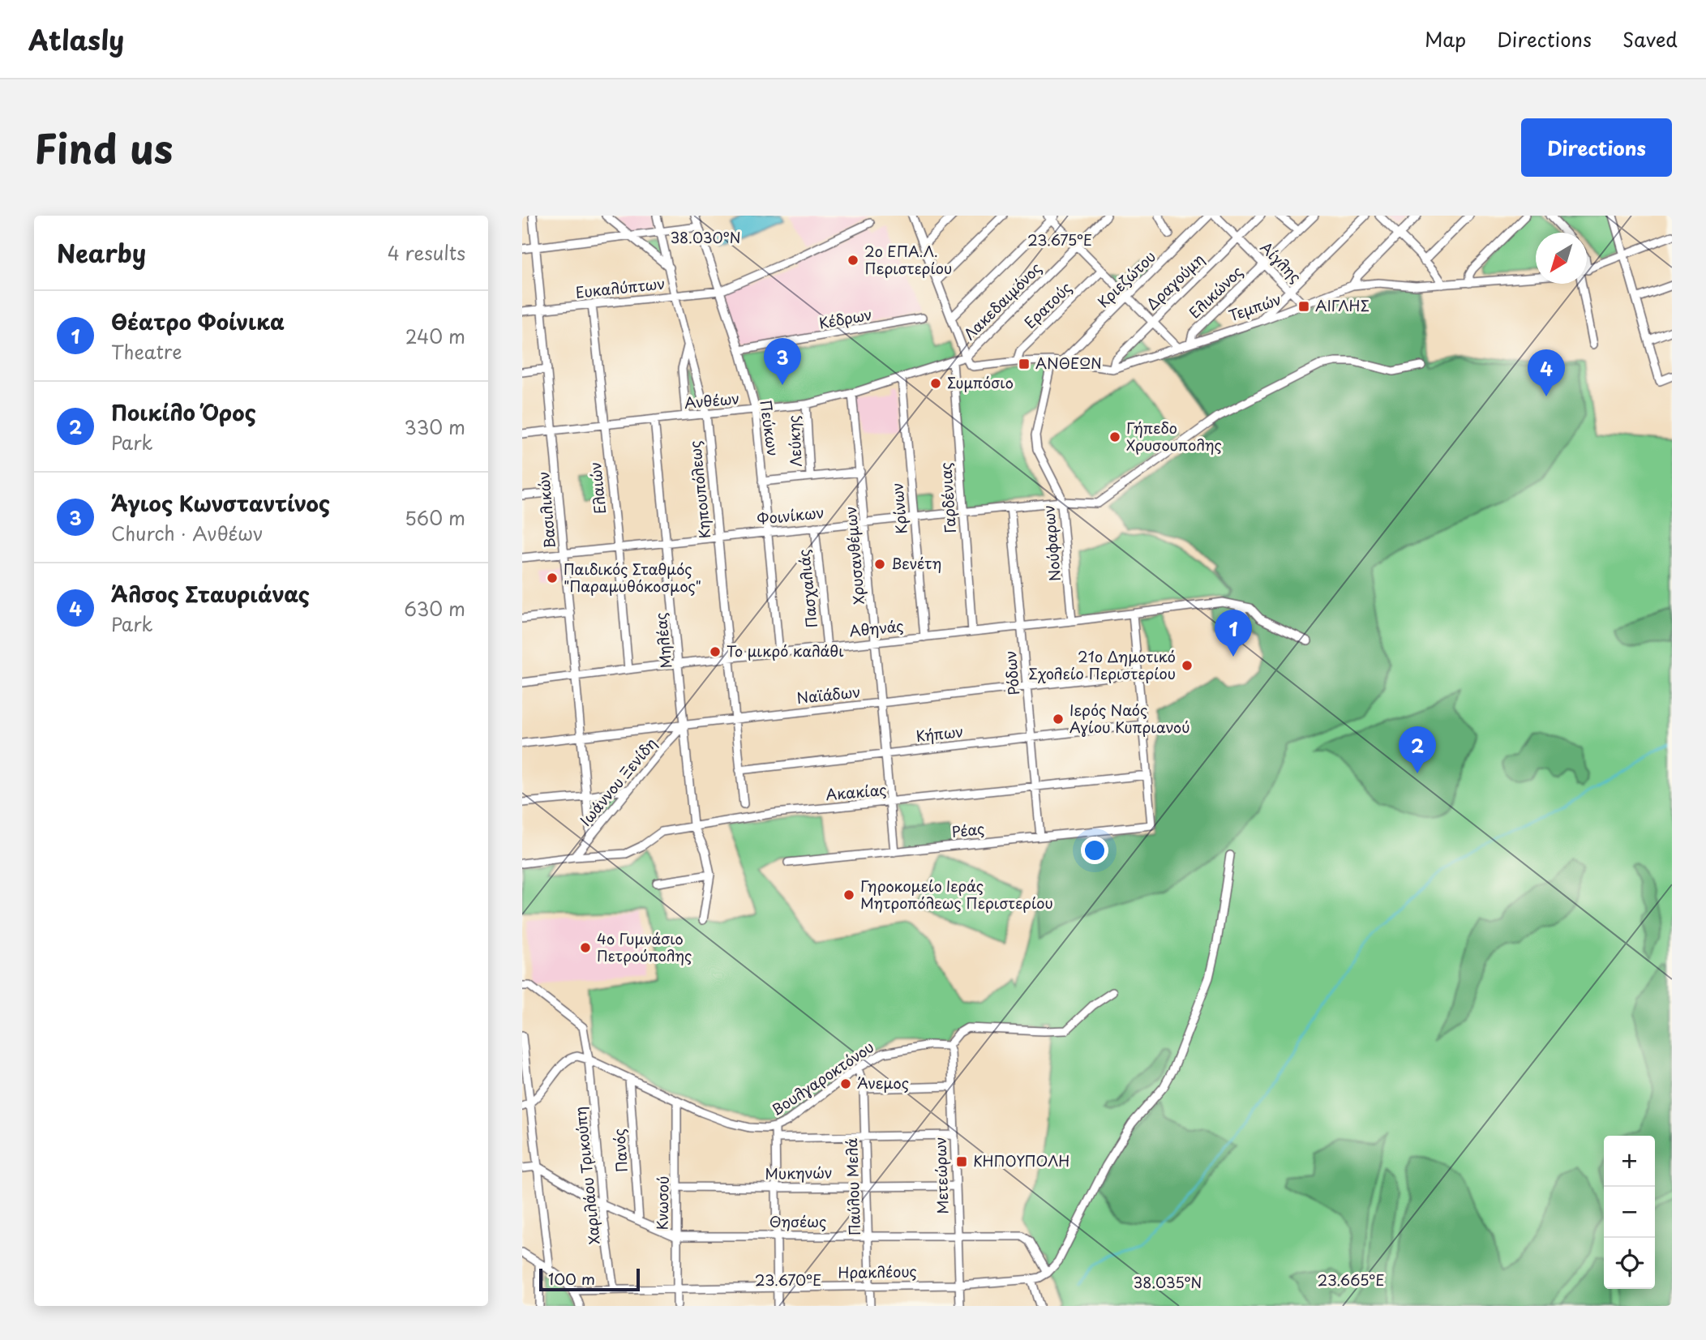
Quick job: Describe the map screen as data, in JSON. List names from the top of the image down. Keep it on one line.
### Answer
{"streets":{"street":["Αίγλης","Κριεζώτου","Δραγούμη","Ευκαλύπτων","Ελικώνος","Λακεδαιμόνος","Ερατούς","Τεμπών","Κέδρων","Ανθέων","Πεύκων","Λεύκης","Ελαιών","Κηπουπόλεως","Γαρδένιας","Κρίνων","Βασιλικών","Φοινίκων","Νούφαρων","Χρυσανθέμων","Πασχαλιάς","Αθηνάς","Μηλέας","Ρόδων","Ναϊάδων","Κήπων","Ιωάννου Ξενίδη","Ακακίας","Ρέας","Βουλγαροκτόνου","Πανός","Μυκηνών","Χαριλάου Τρικούπη","Μετεώρων","Παύλου Μελά","Κνωσού","Θησέως","Ηρακλέους"]},"crossings":[["Αίγλης","Δραγούμη"],["Αίγλης","Ελικώνος"],["Αίγλης","Τεμπών"],["Κριεζώτου","Τεμπών"],["Δραγούμη","Τεμπών"],["Ευκαλύπτων","Πεύκων"],["Ευκαλύπτων","Ελαιών"],["Ευκαλύπτων","Κηπουπόλεως"],["Ευκαλύπτων","Βασιλικών"],["Ελικώνος","Τεμπών"],["Λακεδαιμόνος","Τεμπών"],["Λακεδαιμόνος","Ανθέων"],["Ερατούς","Τεμπών"],["Τεμπών","Ανθέων"],["Τεμπών","Νούφαρων"],["Κέδρων","Πεύκων"],["Ανθέων","Πεύκων"],["Ανθέων","Λεύκης"],["Ανθέων","Ελαιών"],["Ανθέων","Κηπουπόλεως"],["Ανθέων","Γαρδένιας"],["Ανθέων","Κρίνων"],["Ανθέων","Βασιλικών"],["Ανθέων","Χρυσανθέμων"],["Ανθέων","Μηλέας"],["Πεύκων","Φοινίκων"],["Πεύκων","Αθηνάς"],["Ελαιών","Φοινίκων"],["Ελαιών","Αθηνάς"],["Κηπουπόλεως","Φοινίκων"],["Κηπουπόλεως","Αθηνάς"],["Κηπουπόλεως","Ναϊάδων"],["Κηπουπόλεως","Κήπων"],["Γαρδένιας","Φοινίκων"],["Γαρδένιας","Αθηνάς"],["Κρίνων","Φοινίκων"],["Κρίνων","Αθηνάς"],["Βασιλικών","Φοινίκων"],["Βασιλικών","Αθηνάς"],["Βασιλικών","Ναϊάδων"],["Βασιλικών","Ιωάννου Ξενίδη"],["Φοινίκων","Νούφαρων"],["Φοινίκων","Χρυσανθέμων"],["Φοινίκων","Πασχαλιάς"],["Φοινίκων","Μηλέας"],["Φοινίκων","Ρόδων"],["Νούφαρων","Αθηνάς"],["Χρυσανθέμων","Αθηνάς"],["Χρυσανθέμων","Ναϊάδων"],["Χρυσανθέμων","Κήπων"],["Χρυσανθέμων","Ακακίας"],["Χρυσανθέμων","Ρέας"],["Πασχαλιάς","Αθηνάς"],["Αθηνάς","Μηλέας"],["Αθηνάς","Ρόδων"],["Μηλέας","Ναϊάδων"],["Μηλέας","Ιωάννου Ξενίδη"],["Μηλέας","Ακακίας"],["Ρόδων","Ναϊάδων"],["Ρόδων","Κήπων"],["Ρόδων","Ακακίας"],["Ρόδων","Ρέας"],["Ναϊάδων","Ιωάννου Ξενίδη"],["Ιωάννου Ξενίδη","Ακακίας"],["Ακακίας","Ρέας"],["Βουλγαροκτόνου","Πανός"],["Βουλγαροκτόνου","Χαριλάου Τρικούπη"],["Βουλγαροκτόνου","Μετεώρων"],["Βουλγαροκτόνου","Παύλου Μελά"],["Βουλγαροκτόνου","Κνωσού"],["Πανός","Θησέως"],["Μυκηνών","Μετεώρων"],["Μυκηνών","Παύλου Μελά"],["Μυκηνών","Κνωσού"],["Χαριλάου Τρικούπη","Θησέως"],["Χαριλάου Τρικούπη","Ηρακλέους"],["Μετεώρων","Θησέως"],["Μετεώρων","Ηρακλέους"],["Παύλου Μελά","Θησέως"],["Παύλου Μελά","Ηρακλέους"],["Κνωσού","Θησέως"],["Κνωσού","Ηρακλέους"],["Θησέως","Ηρακλέους"]],"places":{"other":["2ο ΕΠΑ.Λ. Περιστερίου","Συμπόσιο","Γήπεδο Χρυσουπολης","Βενέτη","Παιδικός Σταθμός \"Παραμυθόκοσμος\"","Το μικρό καλάθι","21ο Δημοτικό Σχολείο Περιστερίου","Ιερός Ναός Αγίου Κυπριανού","Γηροκομείο Ιεράς Μητροπόλεως Περιστερίου","4ο Γυμνάσιο Πετρούπολης","Άνεμος"],"transit":["ΑΙΓΛΗΣ","ΑΝΘΕΩΝ","ΚΗΠΟΥΠΟΛΗ"]},"scale_bar":"100 m","north":"bottom left","page":{"header":"Atlasly","nav":["Map","Directions","Saved"],"title":"Find us","buttons":"Directions","heading":["Nearby","4 results"],"list":[{"mark":"1","name":"Θέατρο Φοίνικα","note":"Theatre","value":"240 m"},{"mark":"2","name":"Ποικίλο Όρος","note":"Park","value":"330 m"},{"mark":"3","name":"Άγιος Κωνσταντίνος","note":"Church · Ανθέων","value":"560 m"},{"mark":"4","name":"Άλσος Σταυριάνας","note":"Park","value":"630 m"}],"pins":["3","4","1","2"],"map_buttons":["+","−"],"scale":"100 m"},"coordinates":["38.030°N","23.675°E","23.670°E","23.665°E","38.035°N"]}
